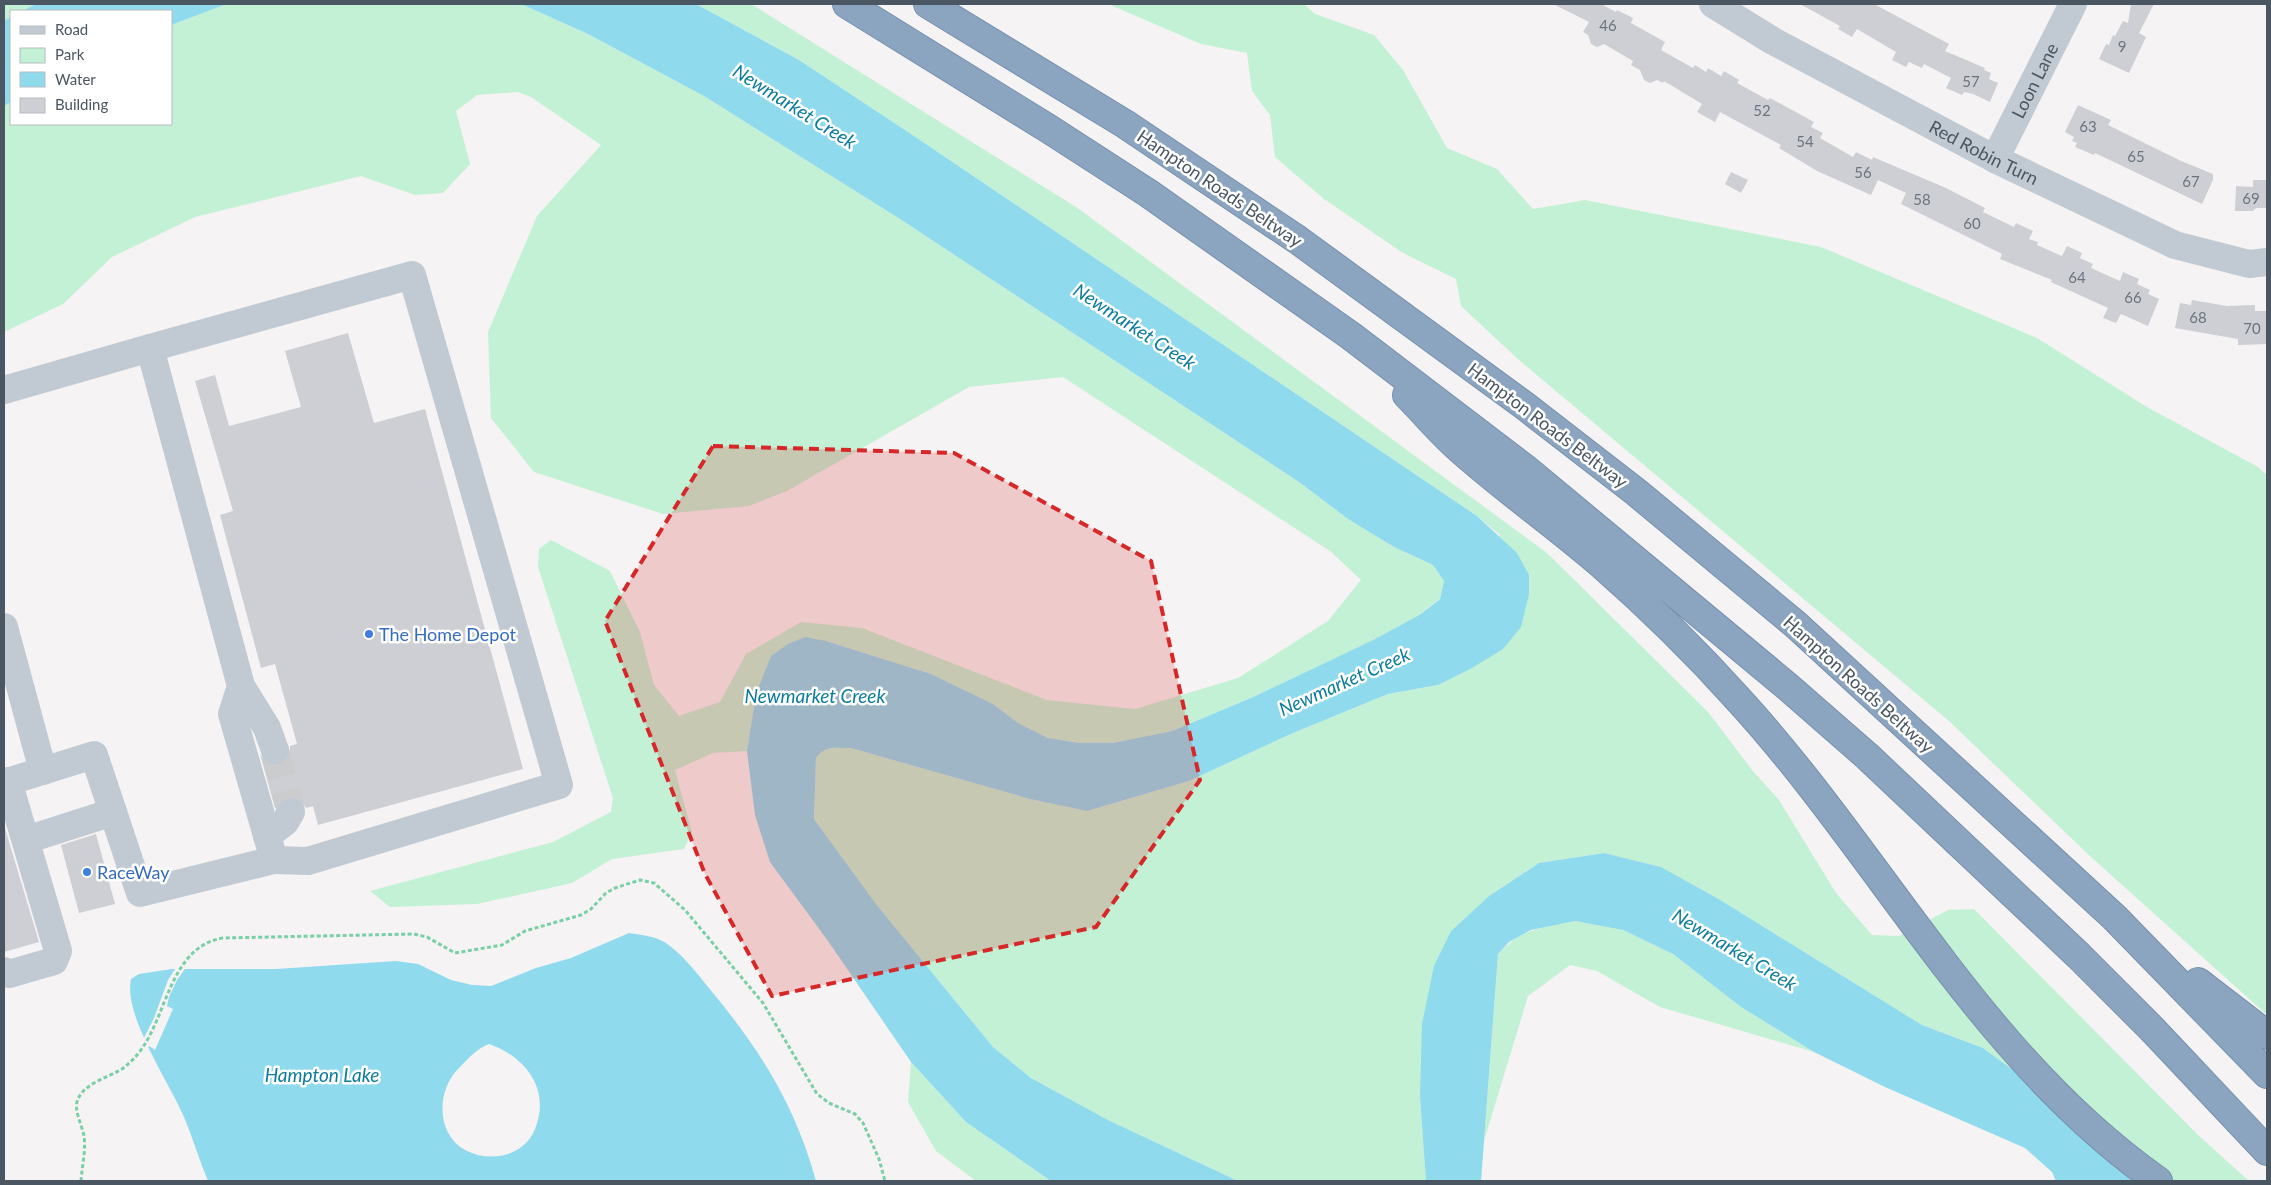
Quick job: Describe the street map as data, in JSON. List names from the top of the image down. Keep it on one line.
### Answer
{"streets":{"highway":["Hampton Roads Beltway"],"street":["Loon Lane","Red Robin Turn"]},"crossings":[["Loon Lane","Red Robin Turn"]],"water":["Newmarket Creek","Hampton Lake"],"places":["The Home Depot","RaceWay"],"house_numbers":["46","9","57","52","63","54","65","56","67","69","58","60","64","66","68","70"],"legend":["Road","Park","Water","Building"]}
